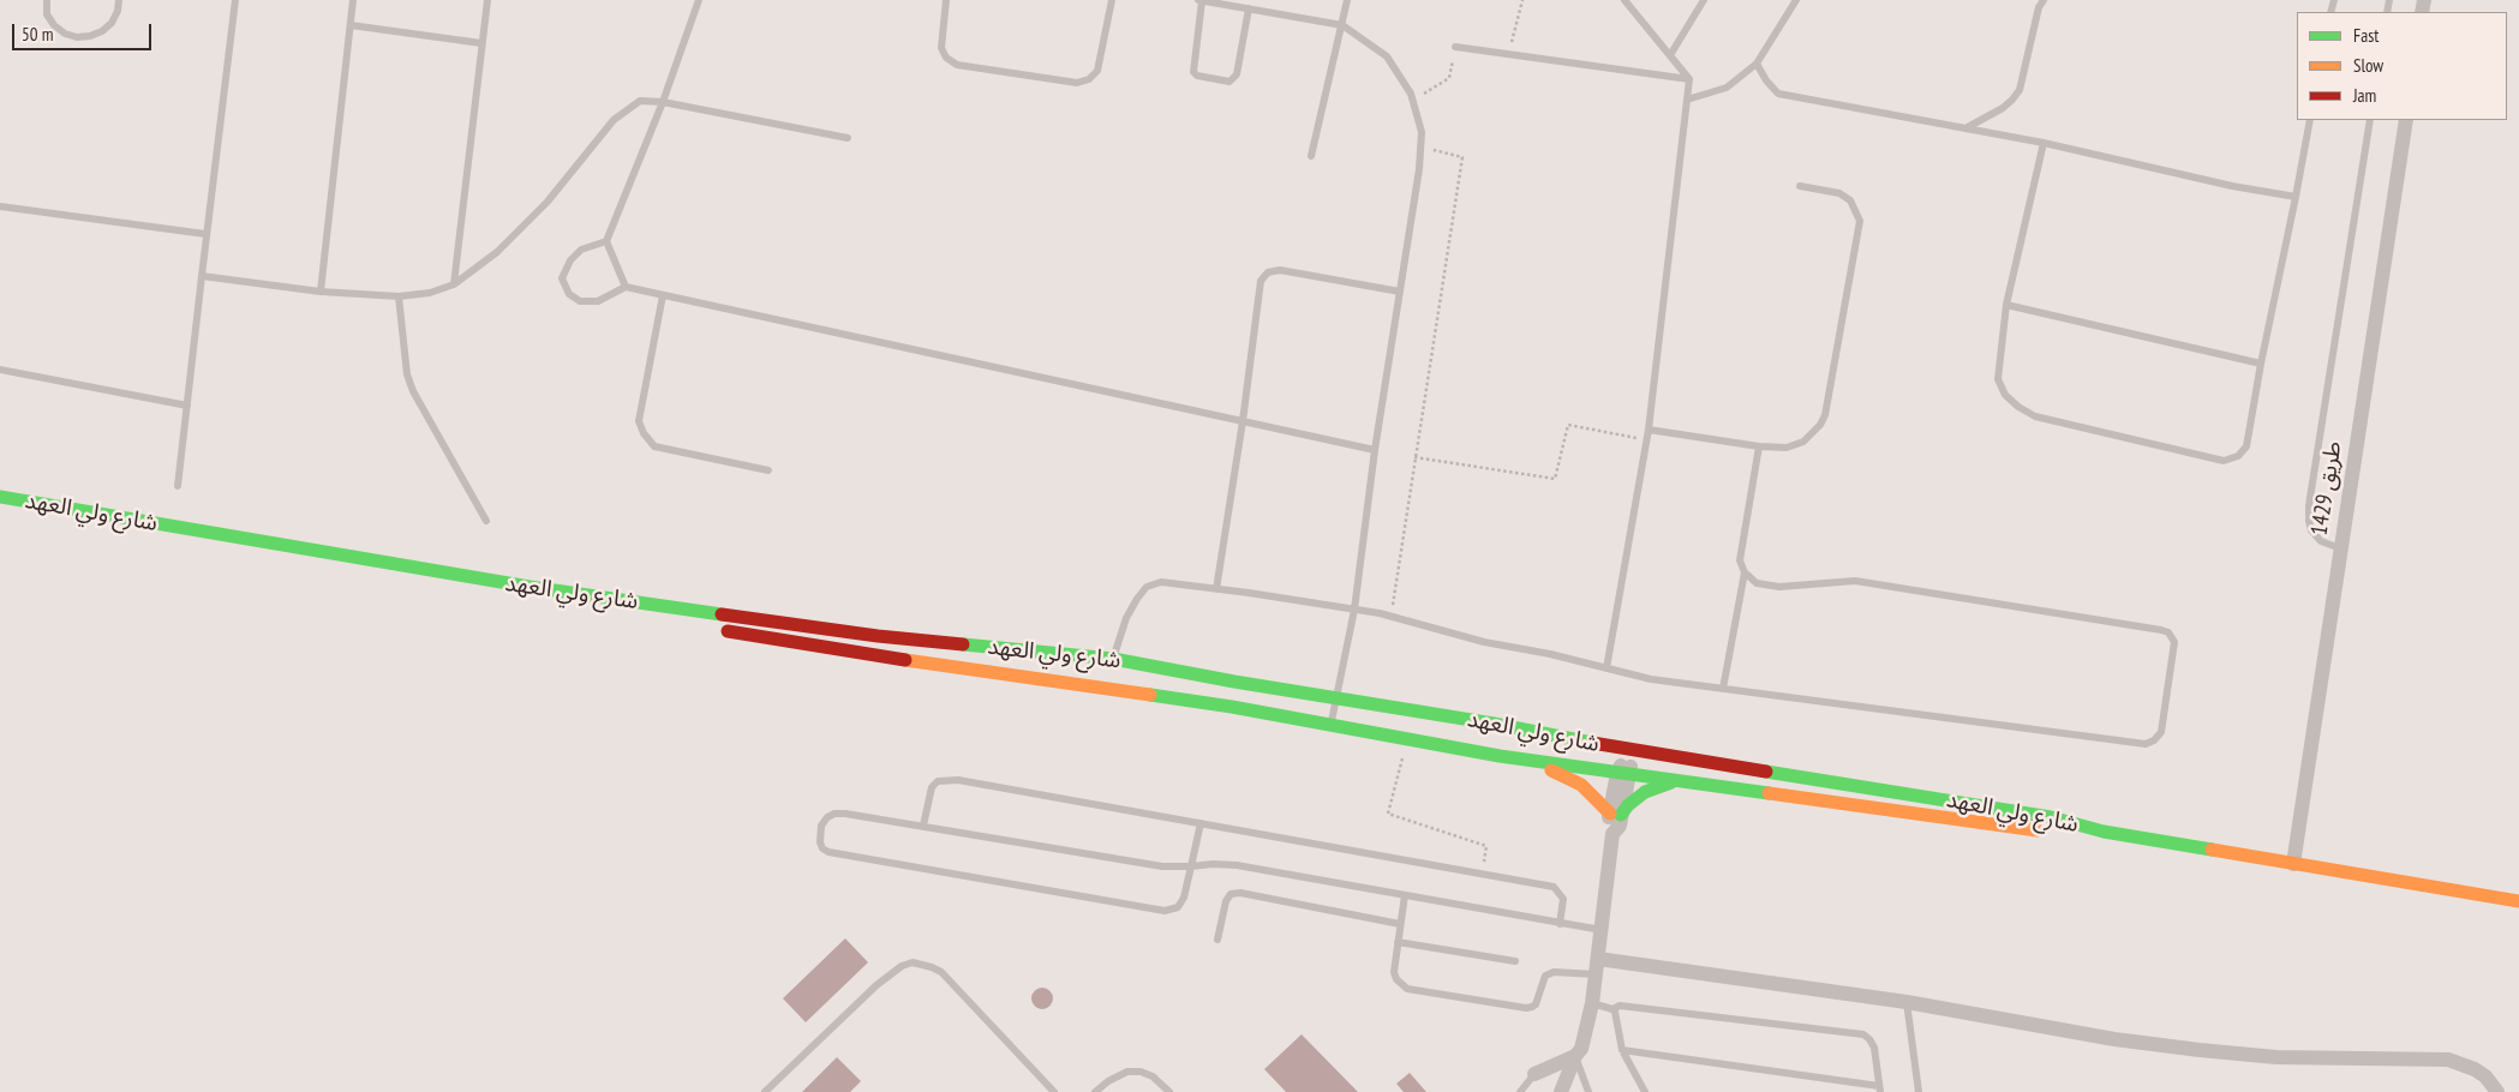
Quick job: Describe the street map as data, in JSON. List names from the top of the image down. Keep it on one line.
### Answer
{"streets":{"main road":["شارع ولي العهد"],"street":["طريق 1429"]},"crossings":[["طريق 1429","شارع ولي العهد"]],"legend":["Fast","Slow","Jam"],"scale_bar":"50 m"}
